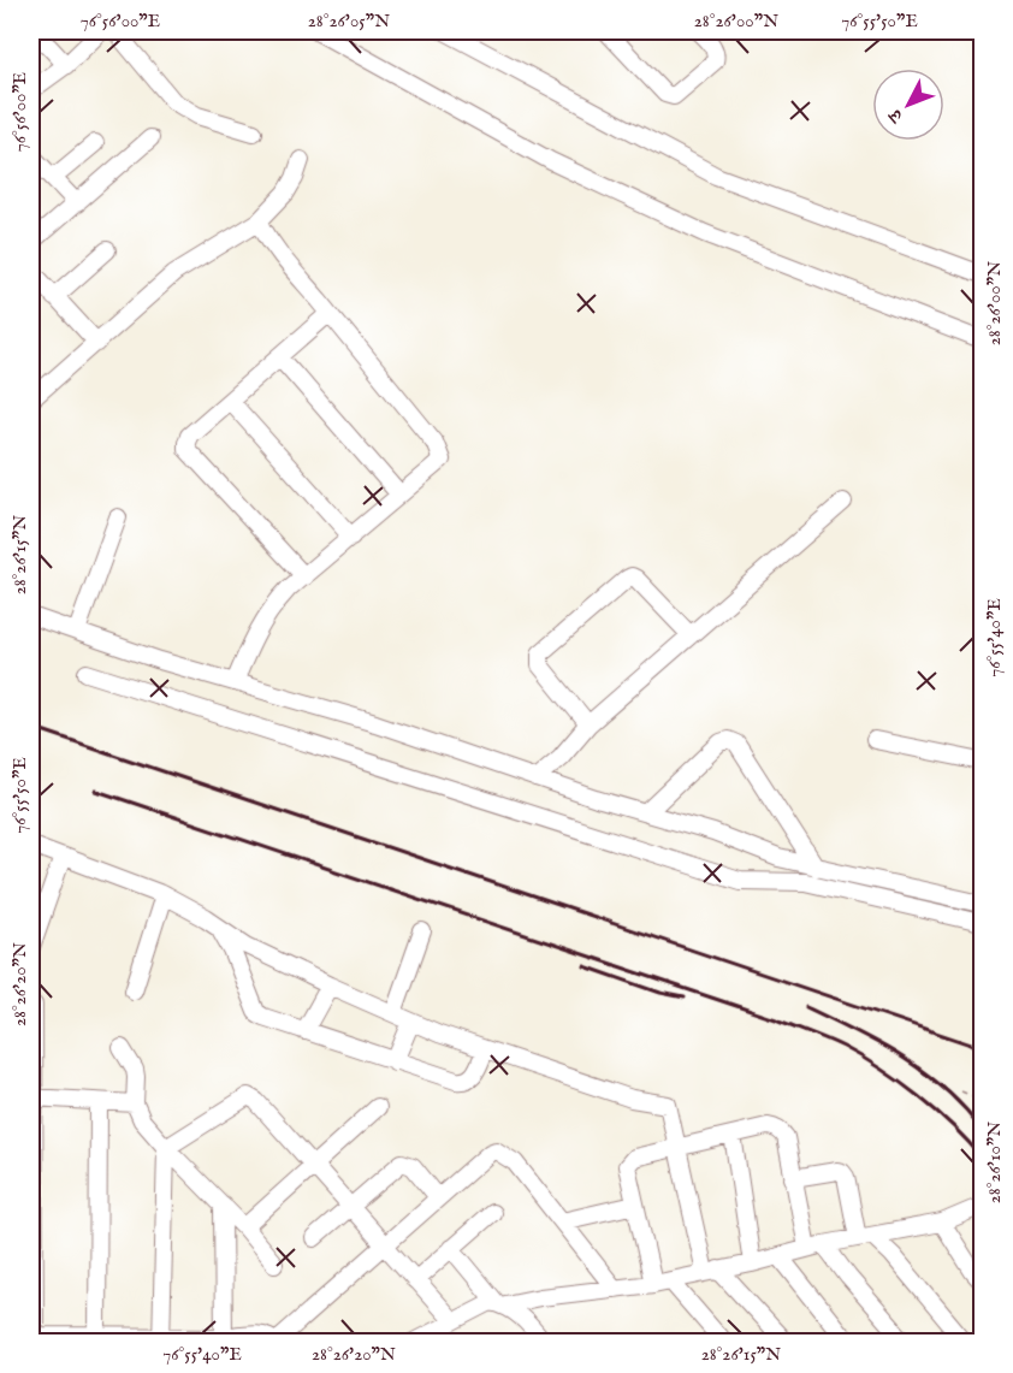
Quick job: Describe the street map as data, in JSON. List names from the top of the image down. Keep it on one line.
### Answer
{"north":"bottom left","coordinates":["76°56'00\"E","28°26'05\"N","28°26'00\"N","76°55'50\"E","28°26'15\"N","76°55'40\"E","28°26'20\"N","28°26'10\"N"]}
